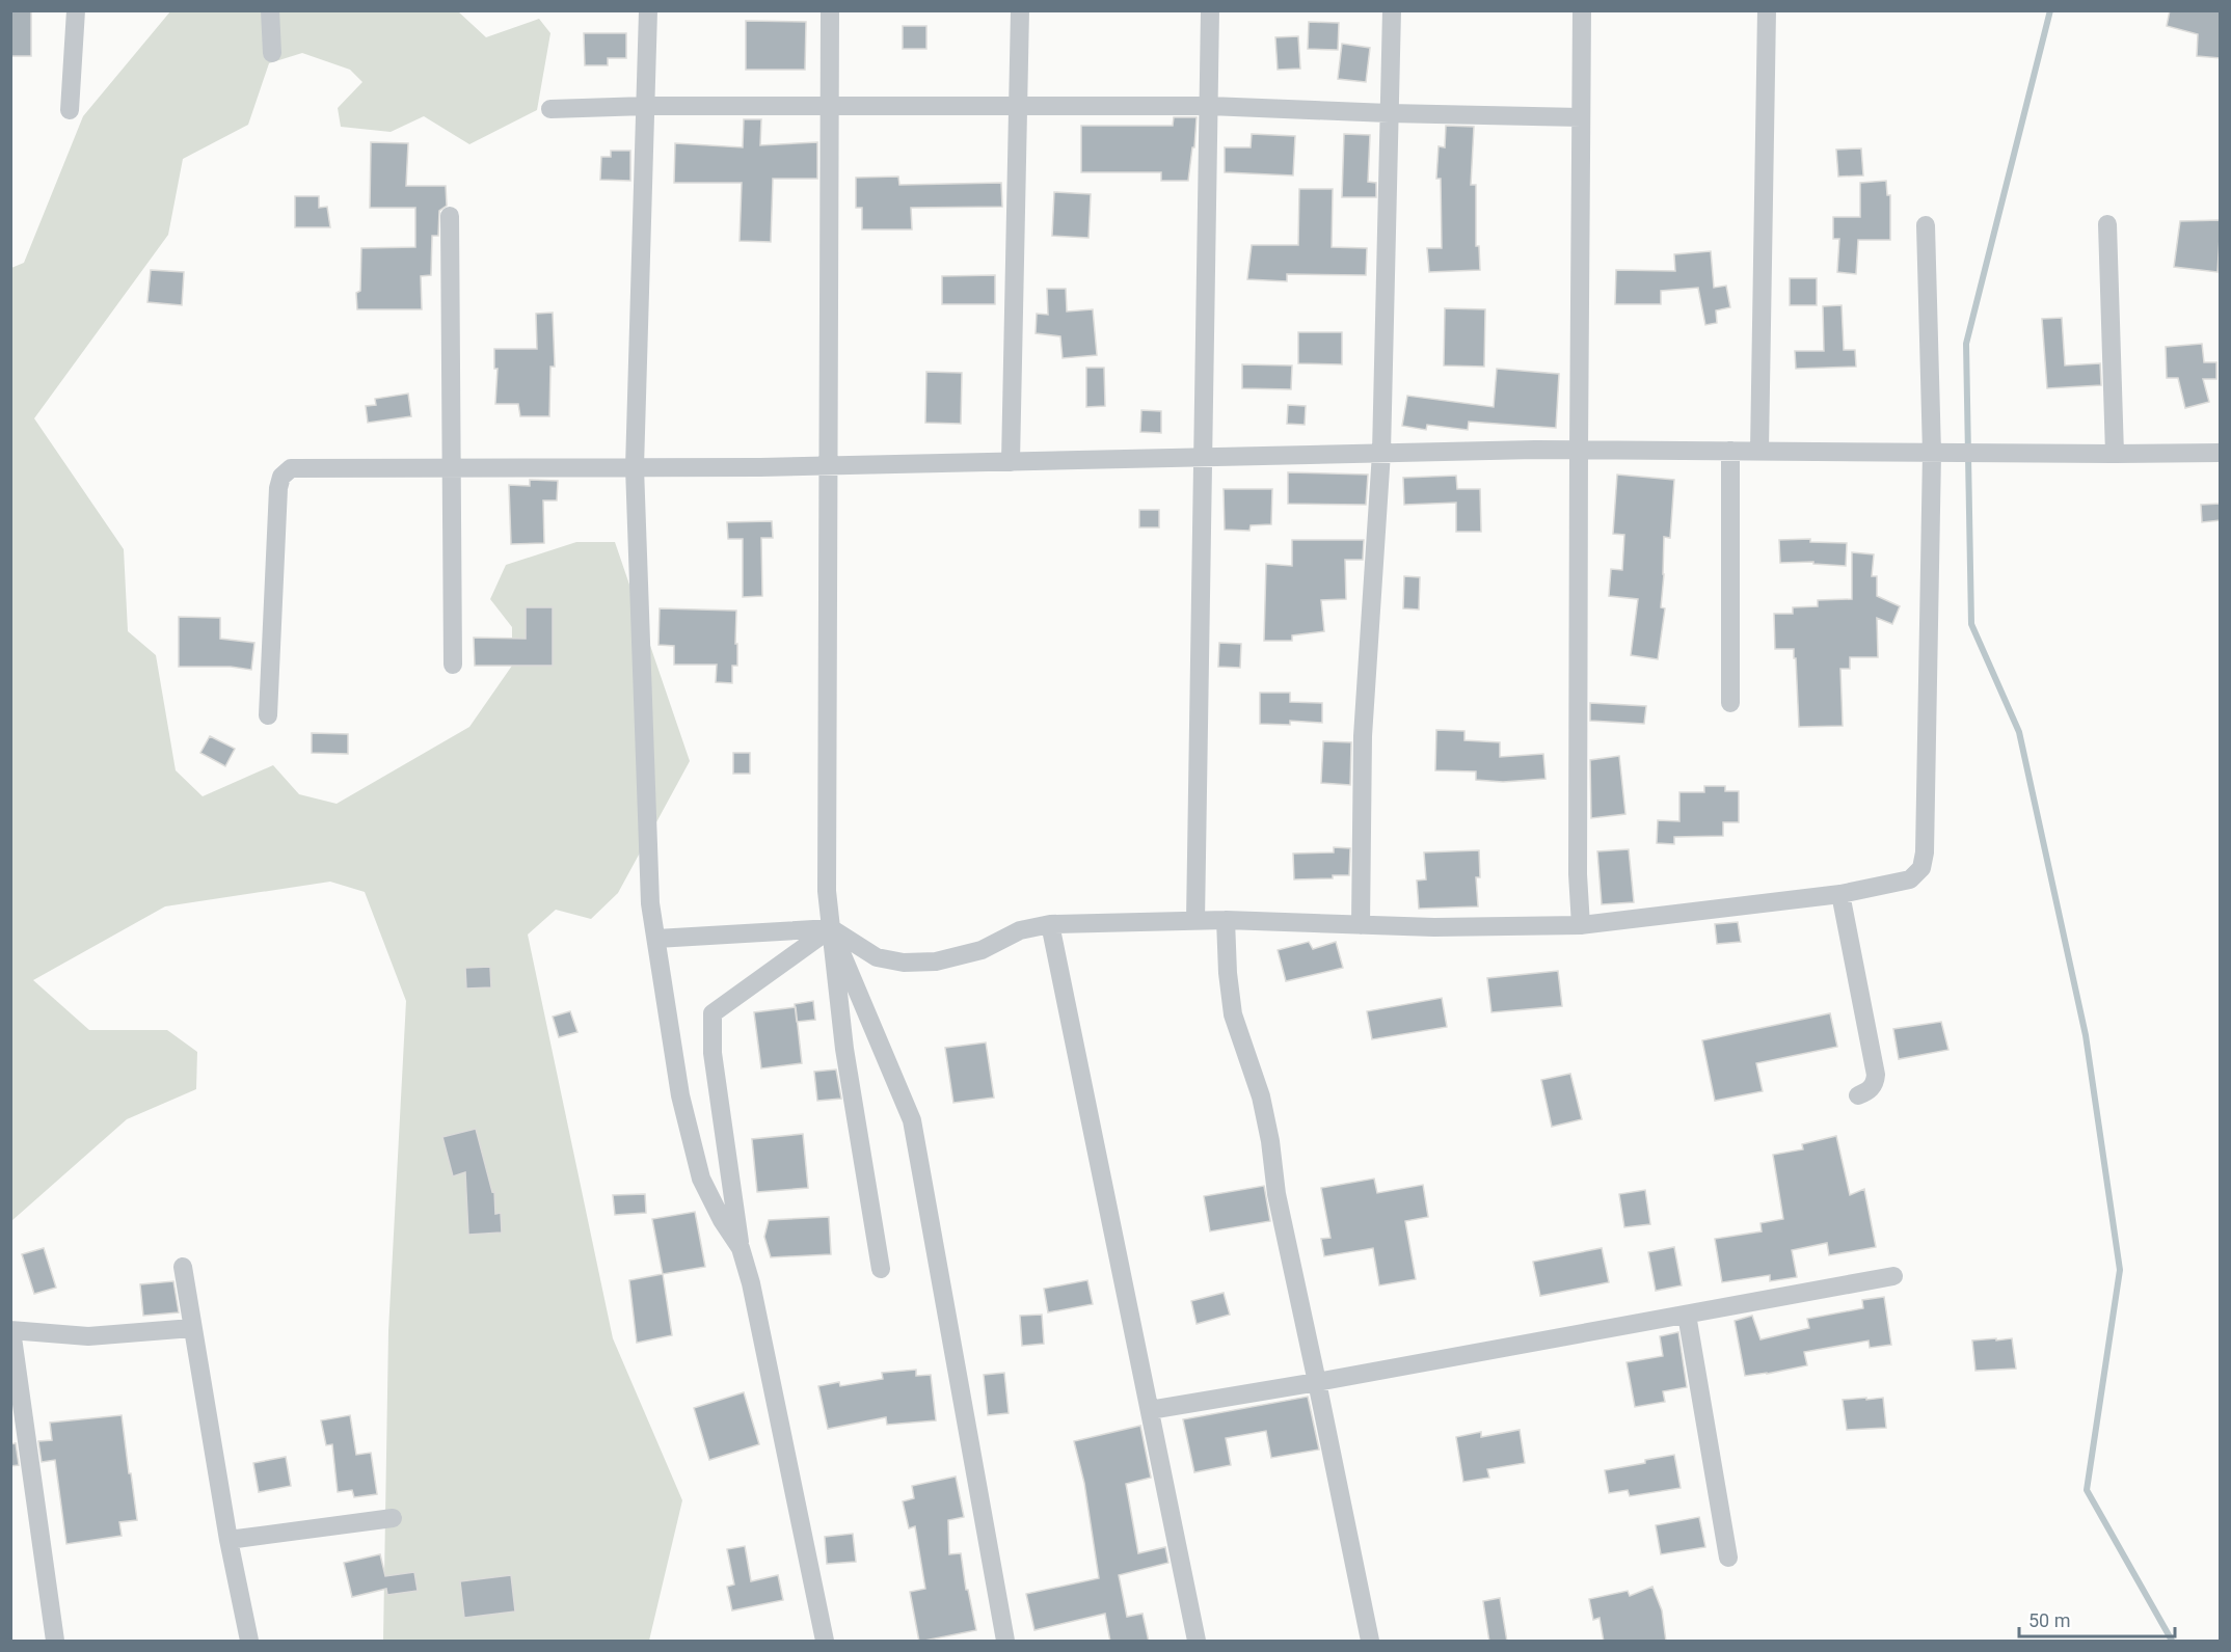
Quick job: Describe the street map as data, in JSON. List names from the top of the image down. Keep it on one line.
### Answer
{"scale_bar":"50 m"}
